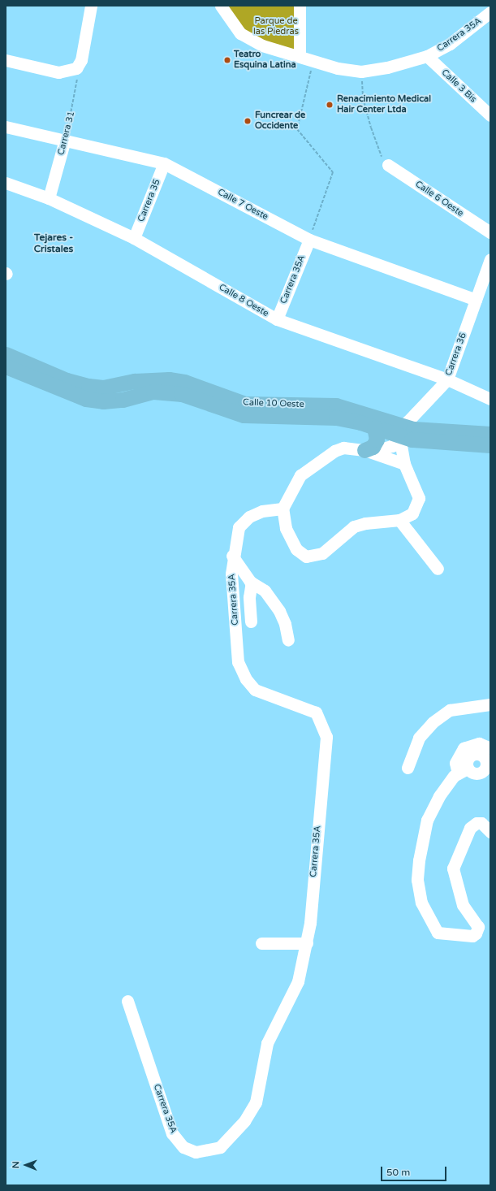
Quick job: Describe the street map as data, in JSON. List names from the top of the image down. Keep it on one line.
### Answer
{"streets":{"main road":["Calle 10 Oeste"],"street":["Carrera 35A","Calle 3 Bis","Carrera 31","Calle 6 Oeste","Carrera 35","Calle 7 Oeste","Calle 8 Oeste","Carrera 36"]},"crossings":[["Carrera 35A","Calle 3 Bis"],["Carrera 35A","Calle 7 Oeste"],["Carrera 35A","Calle 8 Oeste"],["Carrera 31","Calle 7 Oeste"],["Carrera 31","Calle 8 Oeste"],["Carrera 35","Calle 7 Oeste"],["Carrera 35","Calle 8 Oeste"],["Calle 7 Oeste","Carrera 36"],["Calle 8 Oeste","Carrera 36"],["Carrera 36","Calle 10 Oeste"]],"districts":["Tejares - Cristales"],"parks":["Parque de las Piedras"],"places":["Teatro Esquina Latina","Renacimiento Medical Hair Center Ltda","Funcrear de Occidente"],"scale_bar":"50 m","north":"left"}
